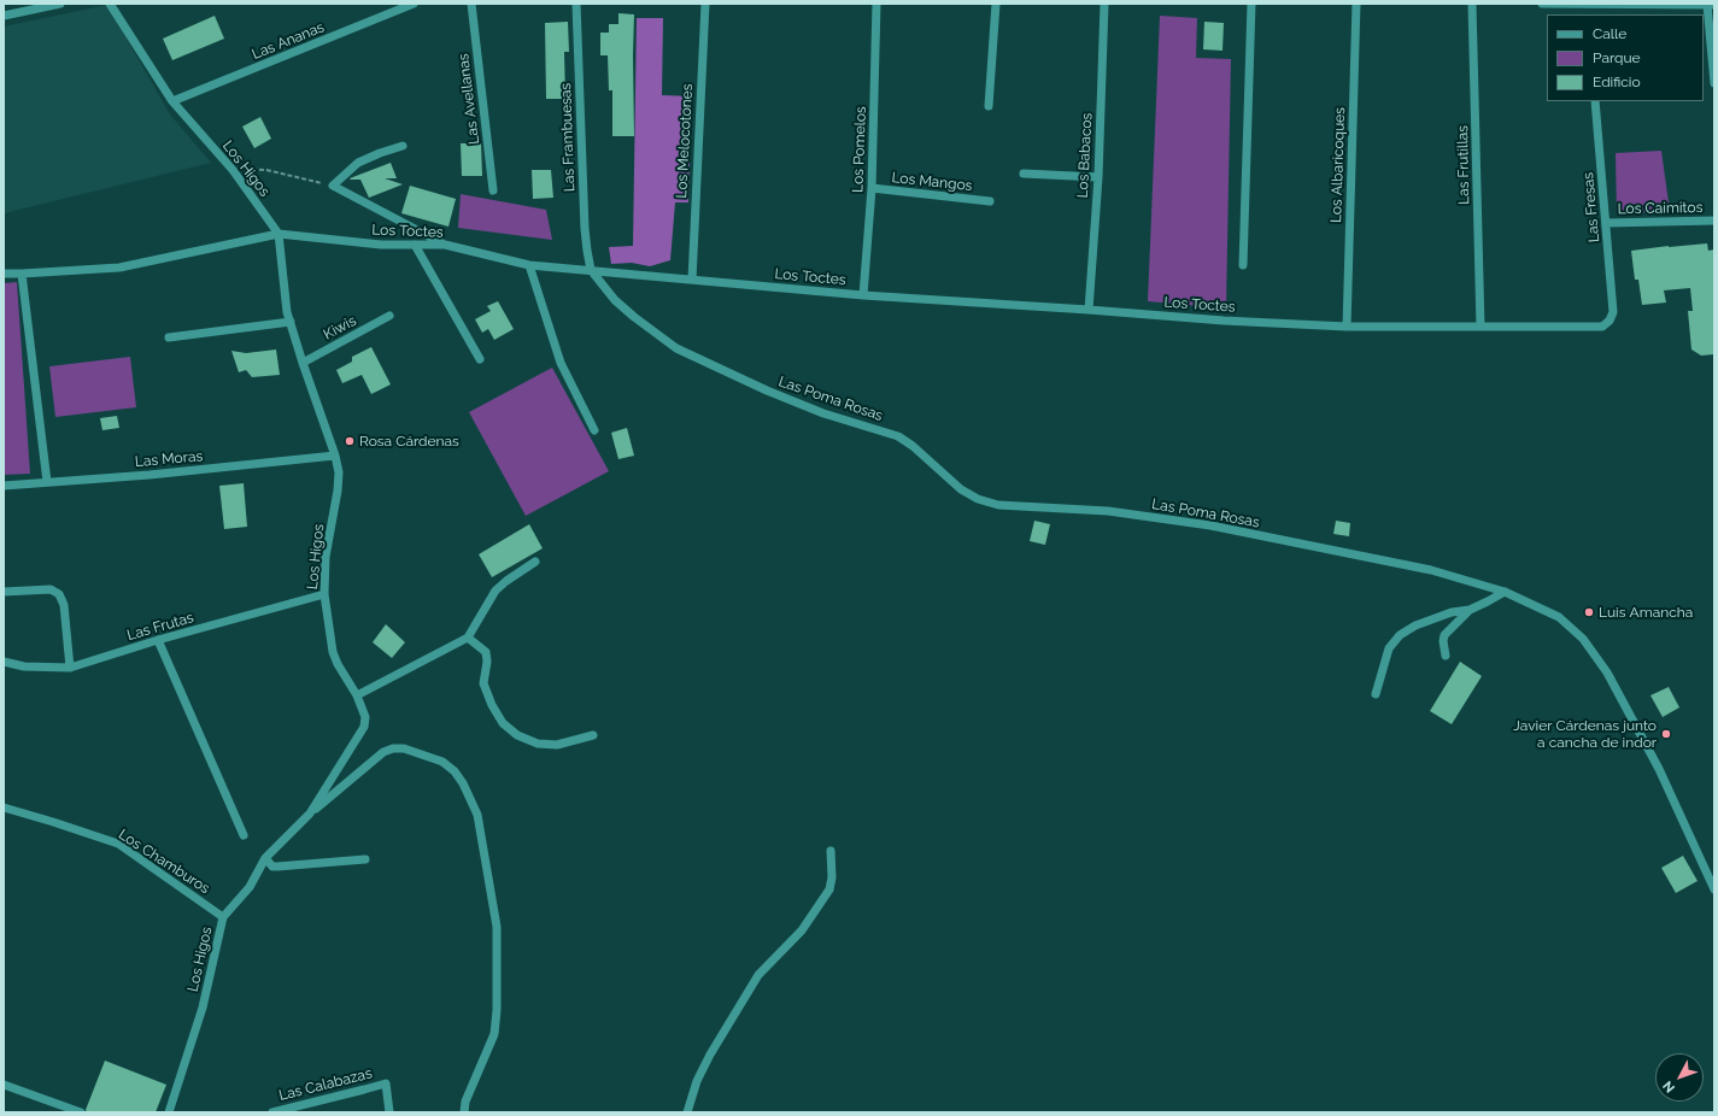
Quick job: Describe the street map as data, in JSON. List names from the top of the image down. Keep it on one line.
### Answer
{"streets":{"street":["Las Ananas","Las Avellanas","Las Frambuesas","Los Melocotones","Los Pomelos","Los Babacos","Los Albaricoques","Las Frutillas","Los Higos","Los Mangos","Las Fresas","Los Caimitos","Los Toctes","Kiwis","Las Poma Rosas","Las Moras","Las Frutas","Los Chamburos","Las Calabazas"]},"crossings":[["Las Ananas","Los Higos"],["Las Frambuesas","Los Toctes"],["Las Frambuesas","Las Poma Rosas"],["Los Melocotones","Los Toctes"],["Los Pomelos","Los Mangos"],["Los Pomelos","Los Toctes"],["Los Babacos","Los Toctes"],["Los Albaricoques","Los Toctes"],["Las Frutillas","Los Toctes"],["Los Higos","Los Toctes"],["Los Higos","Kiwis"],["Los Higos","Las Moras"],["Los Higos","Las Frutas"],["Los Higos","Los Chamburos"],["Las Fresas","Los Caimitos"],["Las Fresas","Los Toctes"],["Los Toctes","Las Poma Rosas"]],"places":["Rosa Cárdenas","Luis Amancha","Javier Cárdenas junto a cancha de indor"],"legend":["Calle","Parque","Edificio"],"north":"bottom left"}
